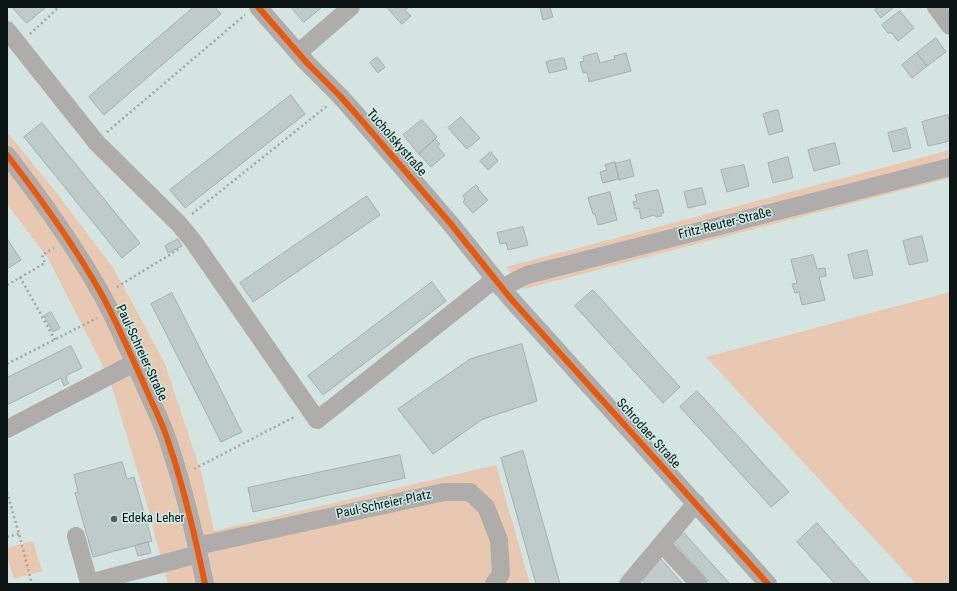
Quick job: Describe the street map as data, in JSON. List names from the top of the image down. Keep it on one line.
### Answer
{"streets":{"street":["Tucholskystraße","Fritz-Reuter-Straße","Paul-Schreier-Straße","Schrodaer Straße","Paul-Schreier-Platz"]},"crossings":[["Tucholskystraße","Fritz-Reuter-Straße"],["Tucholskystraße","Schrodaer Straße"],["Fritz-Reuter-Straße","Schrodaer Straße"],["Paul-Schreier-Straße","Paul-Schreier-Platz"]],"places":["Edeka Leher"]}
